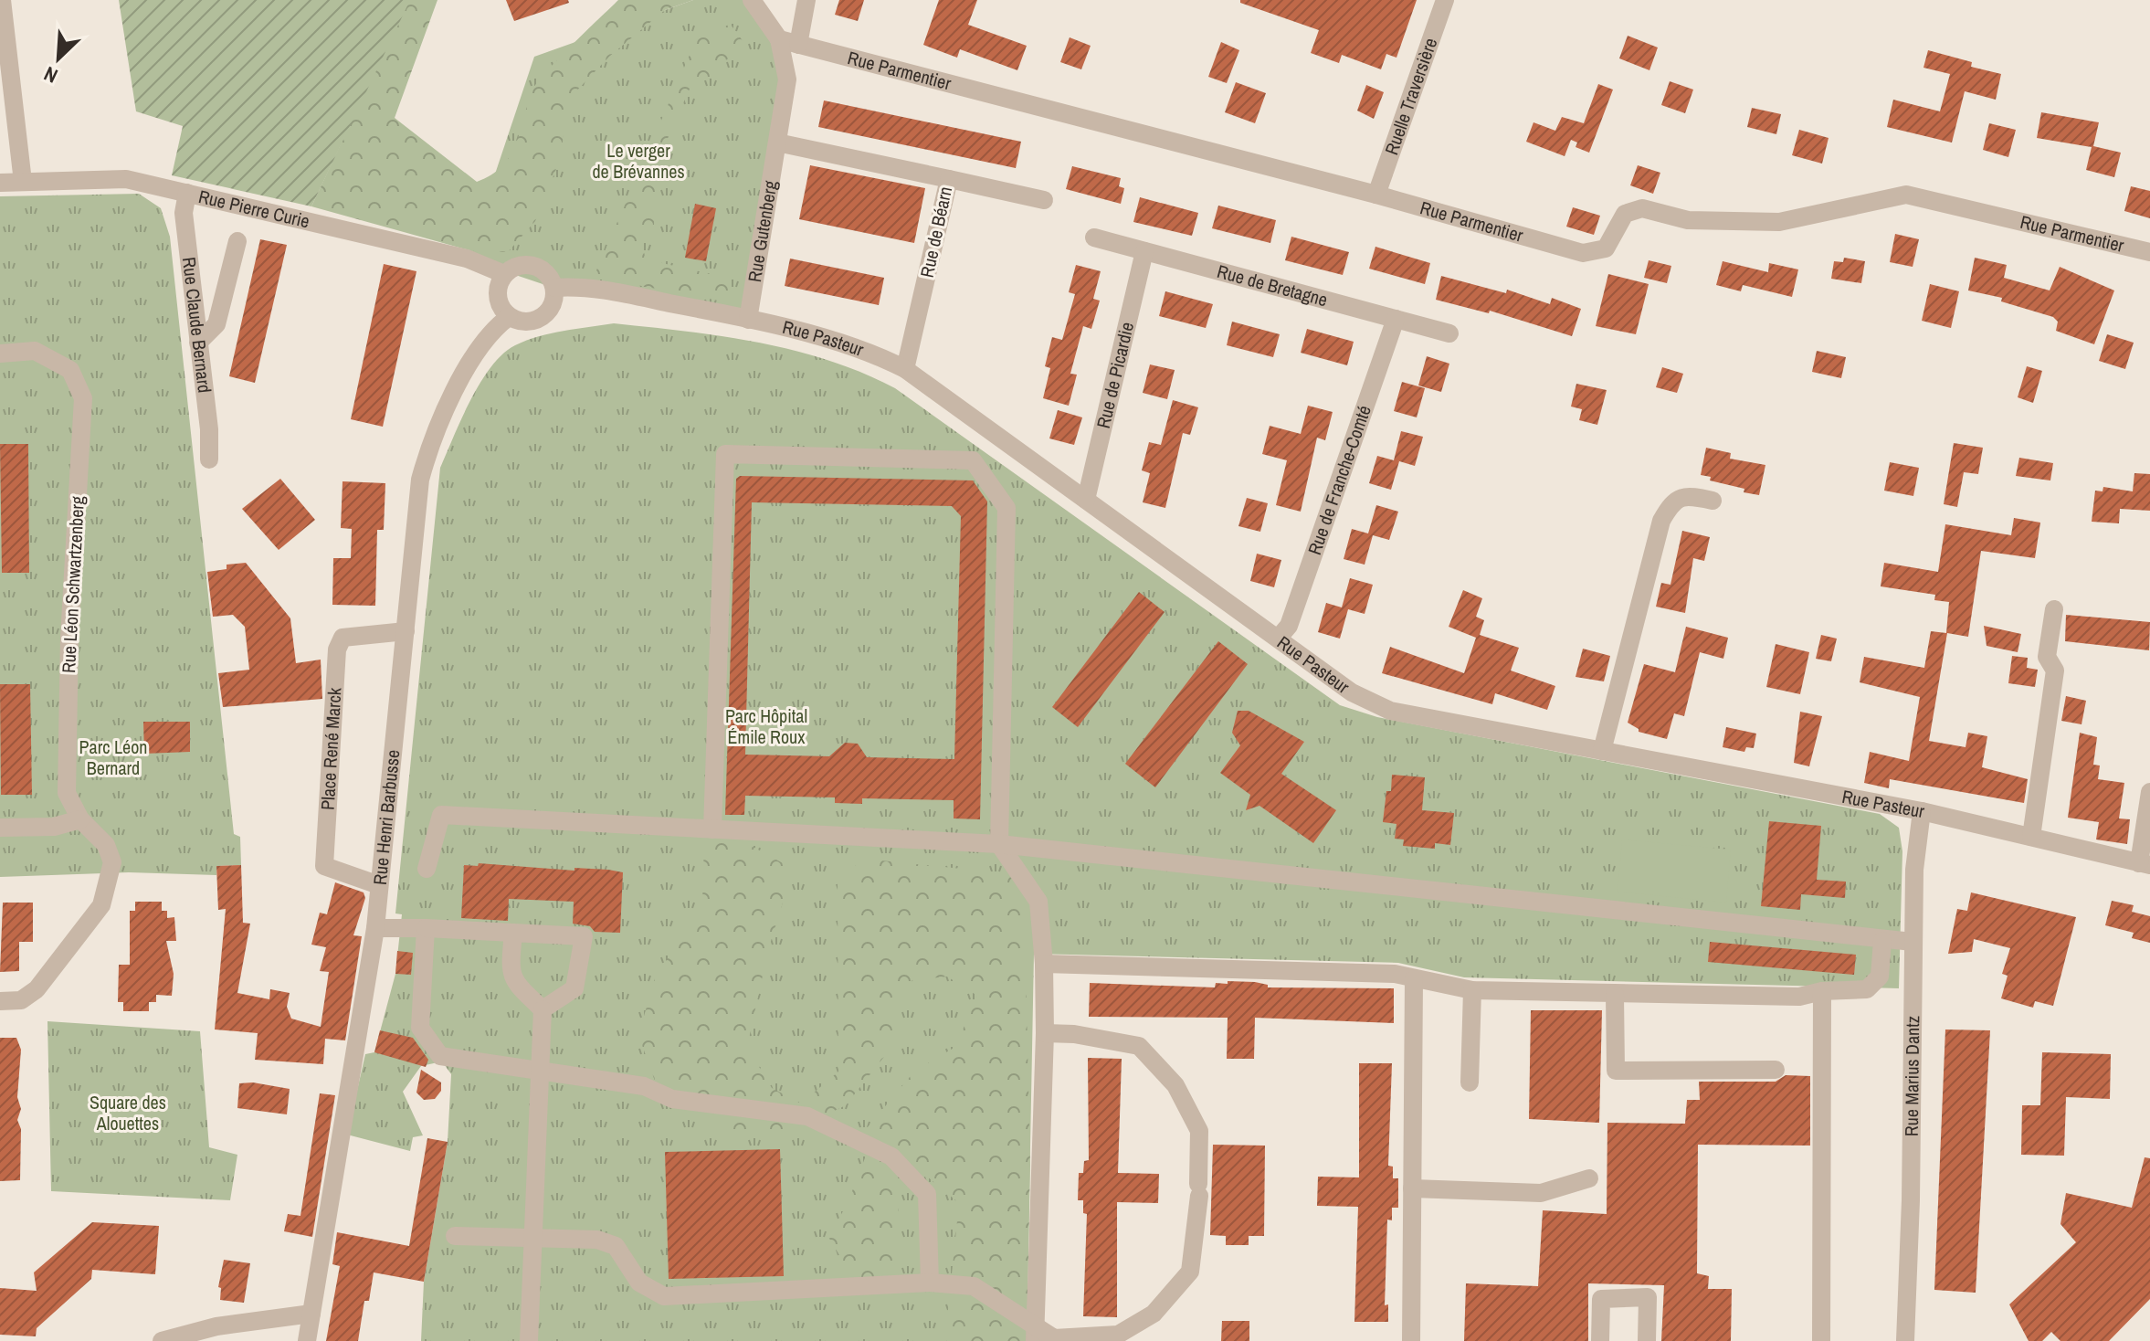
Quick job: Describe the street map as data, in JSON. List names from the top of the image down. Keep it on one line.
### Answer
{"streets":{"street":["Rue Parmentier","Ruelle Traversière","Rue Pierre Curie","Rue Gutenberg","Rue de Béarn","Rue de Bretagne","Rue Claude Bernard","Rue Pasteur","Rue de Picardie","Rue de Franche-Comté","Rue Léon Schwartzenberg","Place René Marck","Rue Henri Barbusse","Rue Marius Dantz"]},"crossings":[["Rue Parmentier","Ruelle Traversière"],["Rue Parmentier","Rue Gutenberg"],["Rue Pierre Curie","Rue Claude Bernard"],["Rue Pierre Curie","Rue Pasteur"],["Rue Pierre Curie","Rue Henri Barbusse"],["Rue Gutenberg","Rue de Béarn"],["Rue Gutenberg","Rue Pasteur"],["Rue de Béarn","Rue Pasteur"],["Rue de Bretagne","Rue de Picardie"],["Rue de Bretagne","Rue de Franche-Comté"],["Rue Pasteur","Rue de Picardie"],["Rue Pasteur","Rue de Franche-Comté"],["Rue Pasteur","Rue Henri Barbusse"],["Rue Pasteur","Rue Marius Dantz"],["Place René Marck","Rue Henri Barbusse"]],"parks":["Le verger de Brévannes","Parc Hôpital Émile Roux","Parc Léon Bernard","Square des Alouettes"],"north":"bottom left"}
